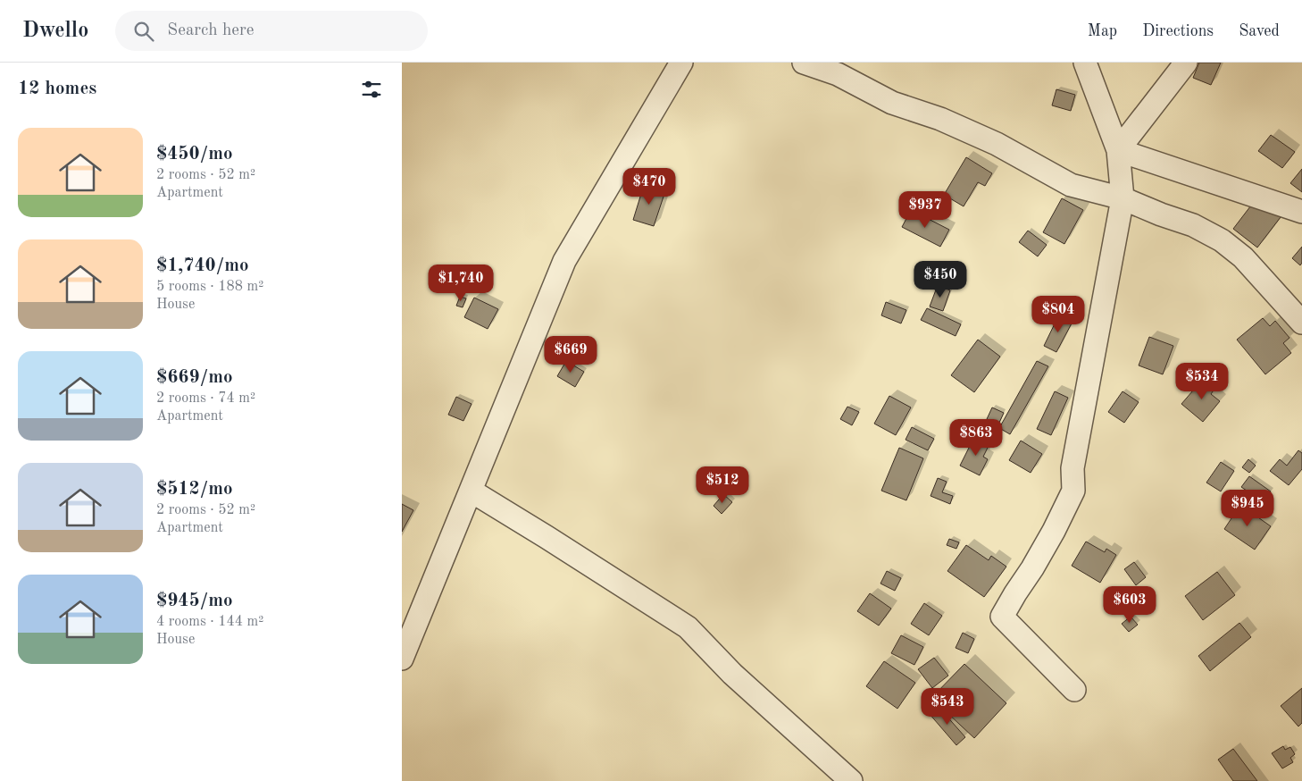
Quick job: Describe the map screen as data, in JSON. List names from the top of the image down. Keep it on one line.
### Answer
{"page":{"header":"Dwello","search":"Search here","nav":["Map","Directions","Saved"],"heading":"12 homes","list":[{"name":"$450/mo","note":"2 rooms · 52 m² · Apartment"},{"name":"$1,740/mo","note":"5 rooms · 188 m² · House"},{"name":"$669/mo","note":"2 rooms · 74 m² · Apartment"},{"name":"$512/mo","note":"2 rooms · 52 m² · Apartment"},{"name":"$945/mo","note":"4 rooms · 144 m² · House"}],"price":["$470","$937","$450","$1,740","$804","$669","$534","$863","$512","$945","$603","$543"]}}
